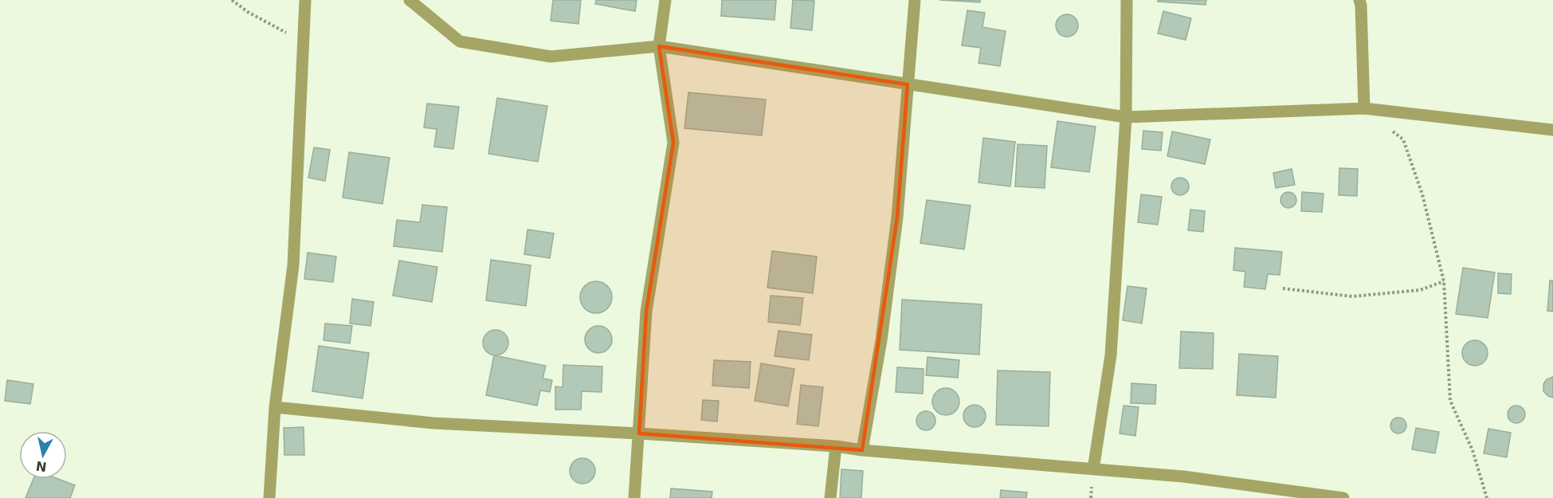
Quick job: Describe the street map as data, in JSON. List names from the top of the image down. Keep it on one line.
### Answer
{"north":"bottom"}
